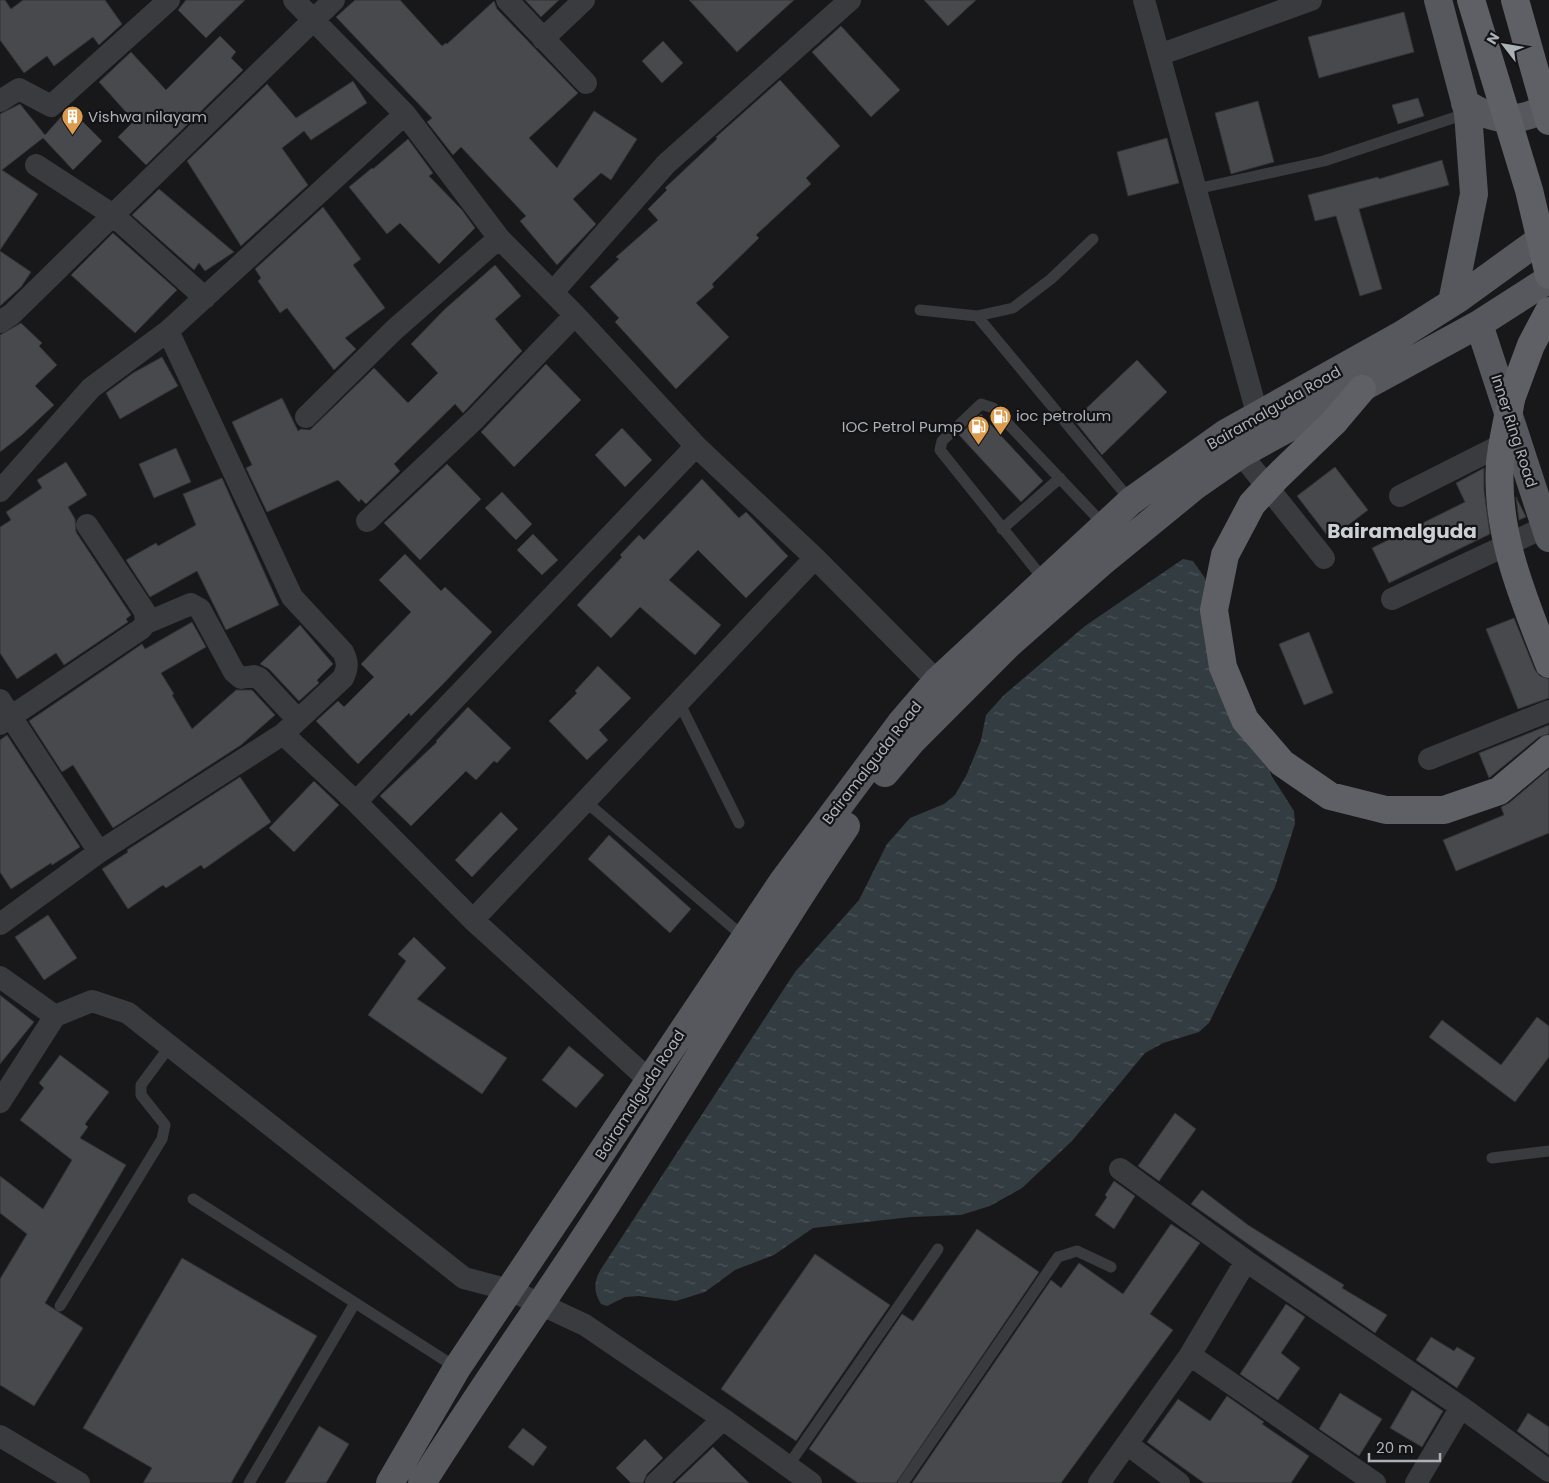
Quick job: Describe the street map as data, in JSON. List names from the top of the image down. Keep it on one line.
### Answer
{"streets":{"main road":["Bairamalguda Road","Inner Ring Road"]},"crossings":[["Bairamalguda Road","Inner Ring Road"]],"districts":["Bairamalguda"],"places":{"building":["Vishwa nilayam"],"fuel station":["ioc petrolum","IOC Petrol Pump"]},"scale_bar":"20 m","north":"top left"}
